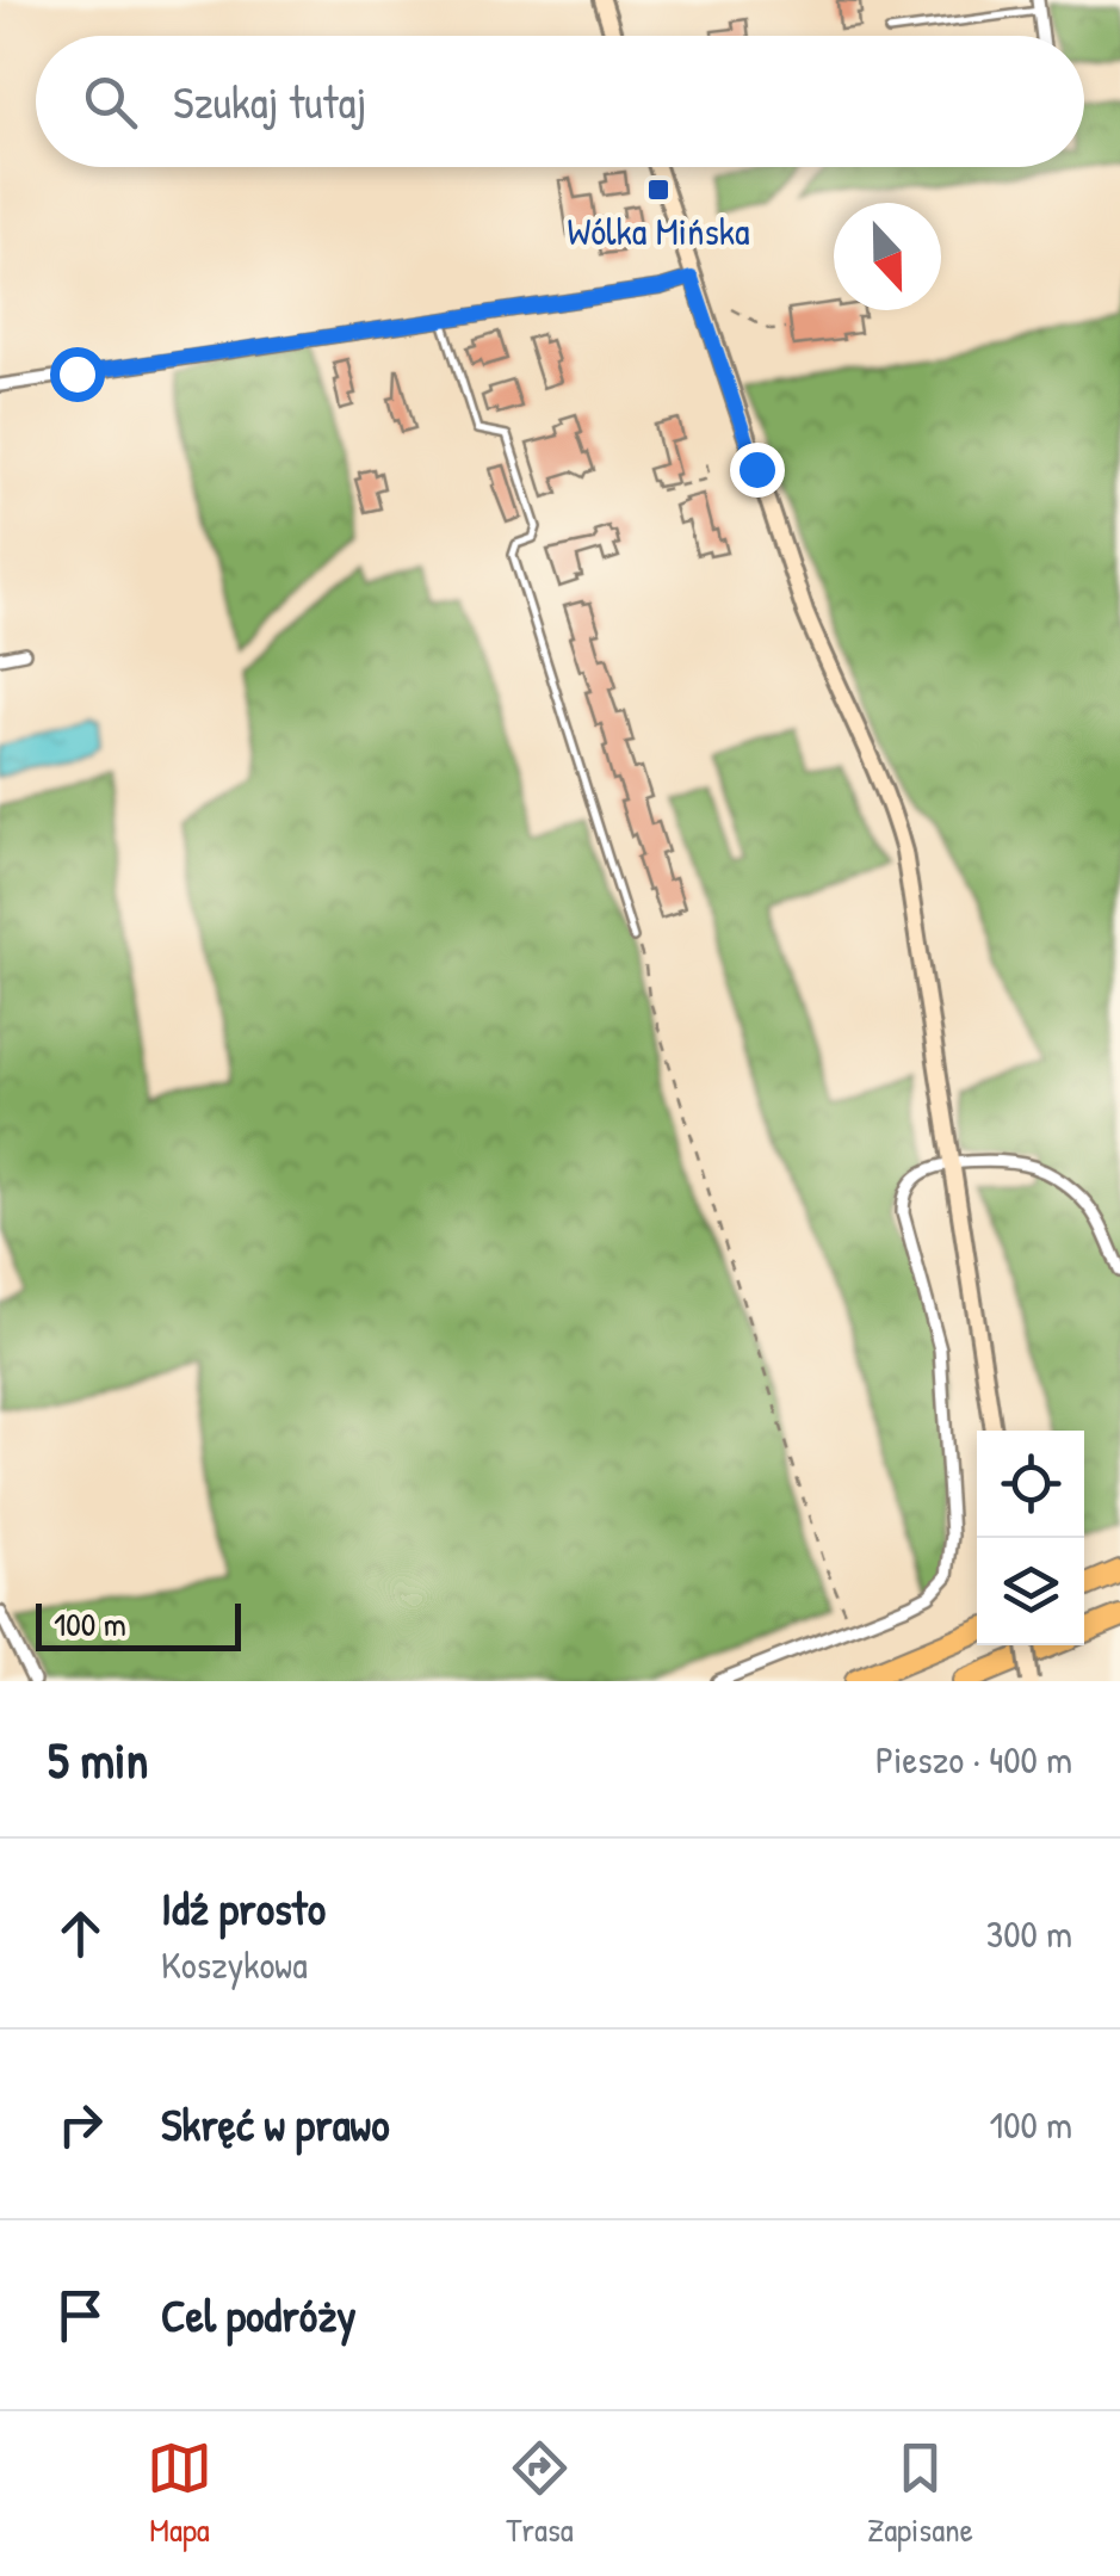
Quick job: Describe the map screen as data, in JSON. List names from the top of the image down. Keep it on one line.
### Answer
{"places":{"transit":["Wólka Mińska"]},"scale_bar":"100 m","north":"bottom","page":{"search":"Szukaj tutaj","scale":"100 m","heading":["5 min","Pieszo · 400 m"],"list":[["Idź prosto","Koszykowa","300 m"],["Skręć w prawo","100 m"],"Cel podróży"],"nav":["Mapa","Trasa","Zapisane"]}}
